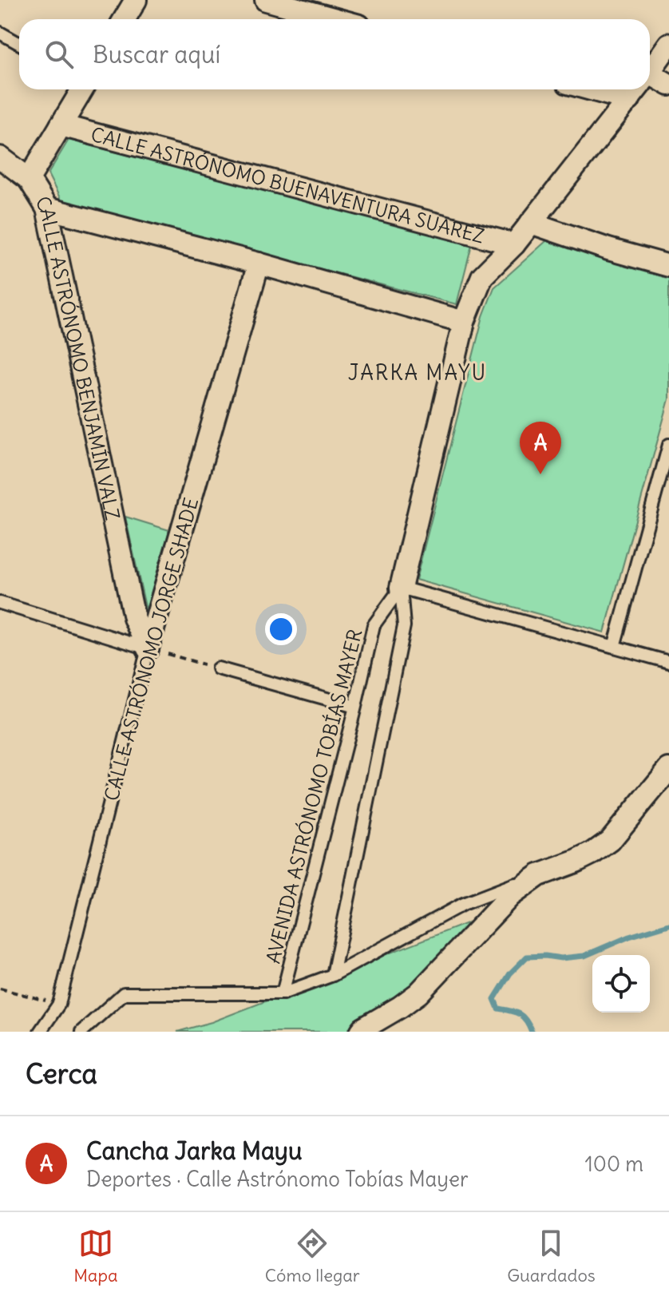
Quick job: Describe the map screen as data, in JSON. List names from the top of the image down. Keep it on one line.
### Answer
{"streets":{"street":["CALLE ASTRÓNOMO BUENAVENTURA SUAREZ","CALLE ASTRÓNOMO BENJAMÍN VALZ","CALLE ASTRÓNOMO JORGE SHADE"],"lane":["AVENIDA ASTRÓNOMO TOBÍAS MAYER"]},"crossings":[["CALLE ASTRÓNOMO BUENAVENTURA SUAREZ","CALLE ASTRÓNOMO BENJAMÍN VALZ"],["CALLE ASTRÓNOMO BENJAMÍN VALZ","CALLE ASTRÓNOMO JORGE SHADE"]],"districts":["JARKA MAYU"],"page":{"search":"Buscar aquí","pins":"A","heading":"Cerca","list":[{"mark":"A","name":"Cancha Jarka Mayu","note":"Deportes · Calle Astrónomo Tobías Mayer","value":"100 m"}],"nav":["Mapa","Cómo llegar","Guardados"]}}
